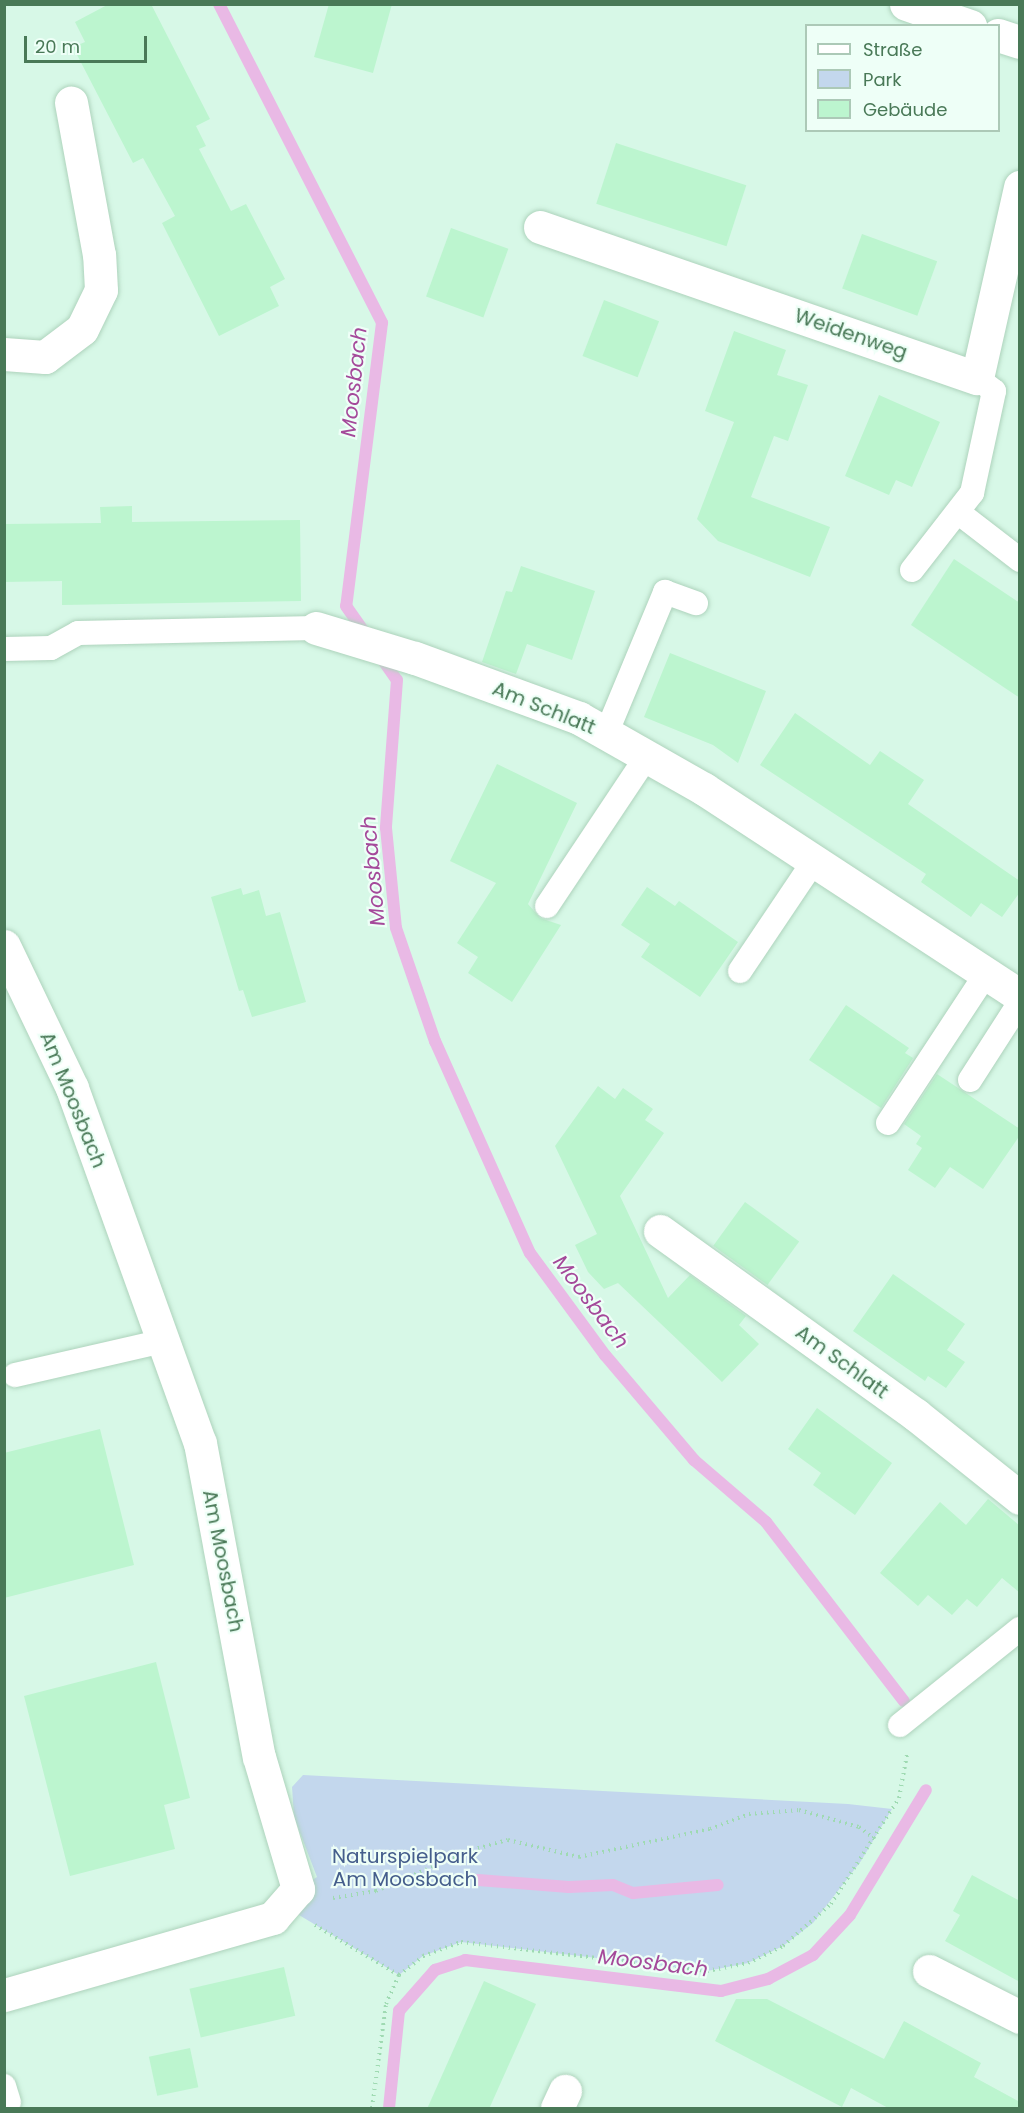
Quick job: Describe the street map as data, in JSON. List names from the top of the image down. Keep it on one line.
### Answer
{"streets":{"street":["Weidenweg","Am Schlatt","Am Moosbach"]},"water":["Moosbach"],"parks":["Naturspielpark Am Moosbach"],"legend":["Straße","Park","Gebäude"],"scale_bar":"20 m"}
